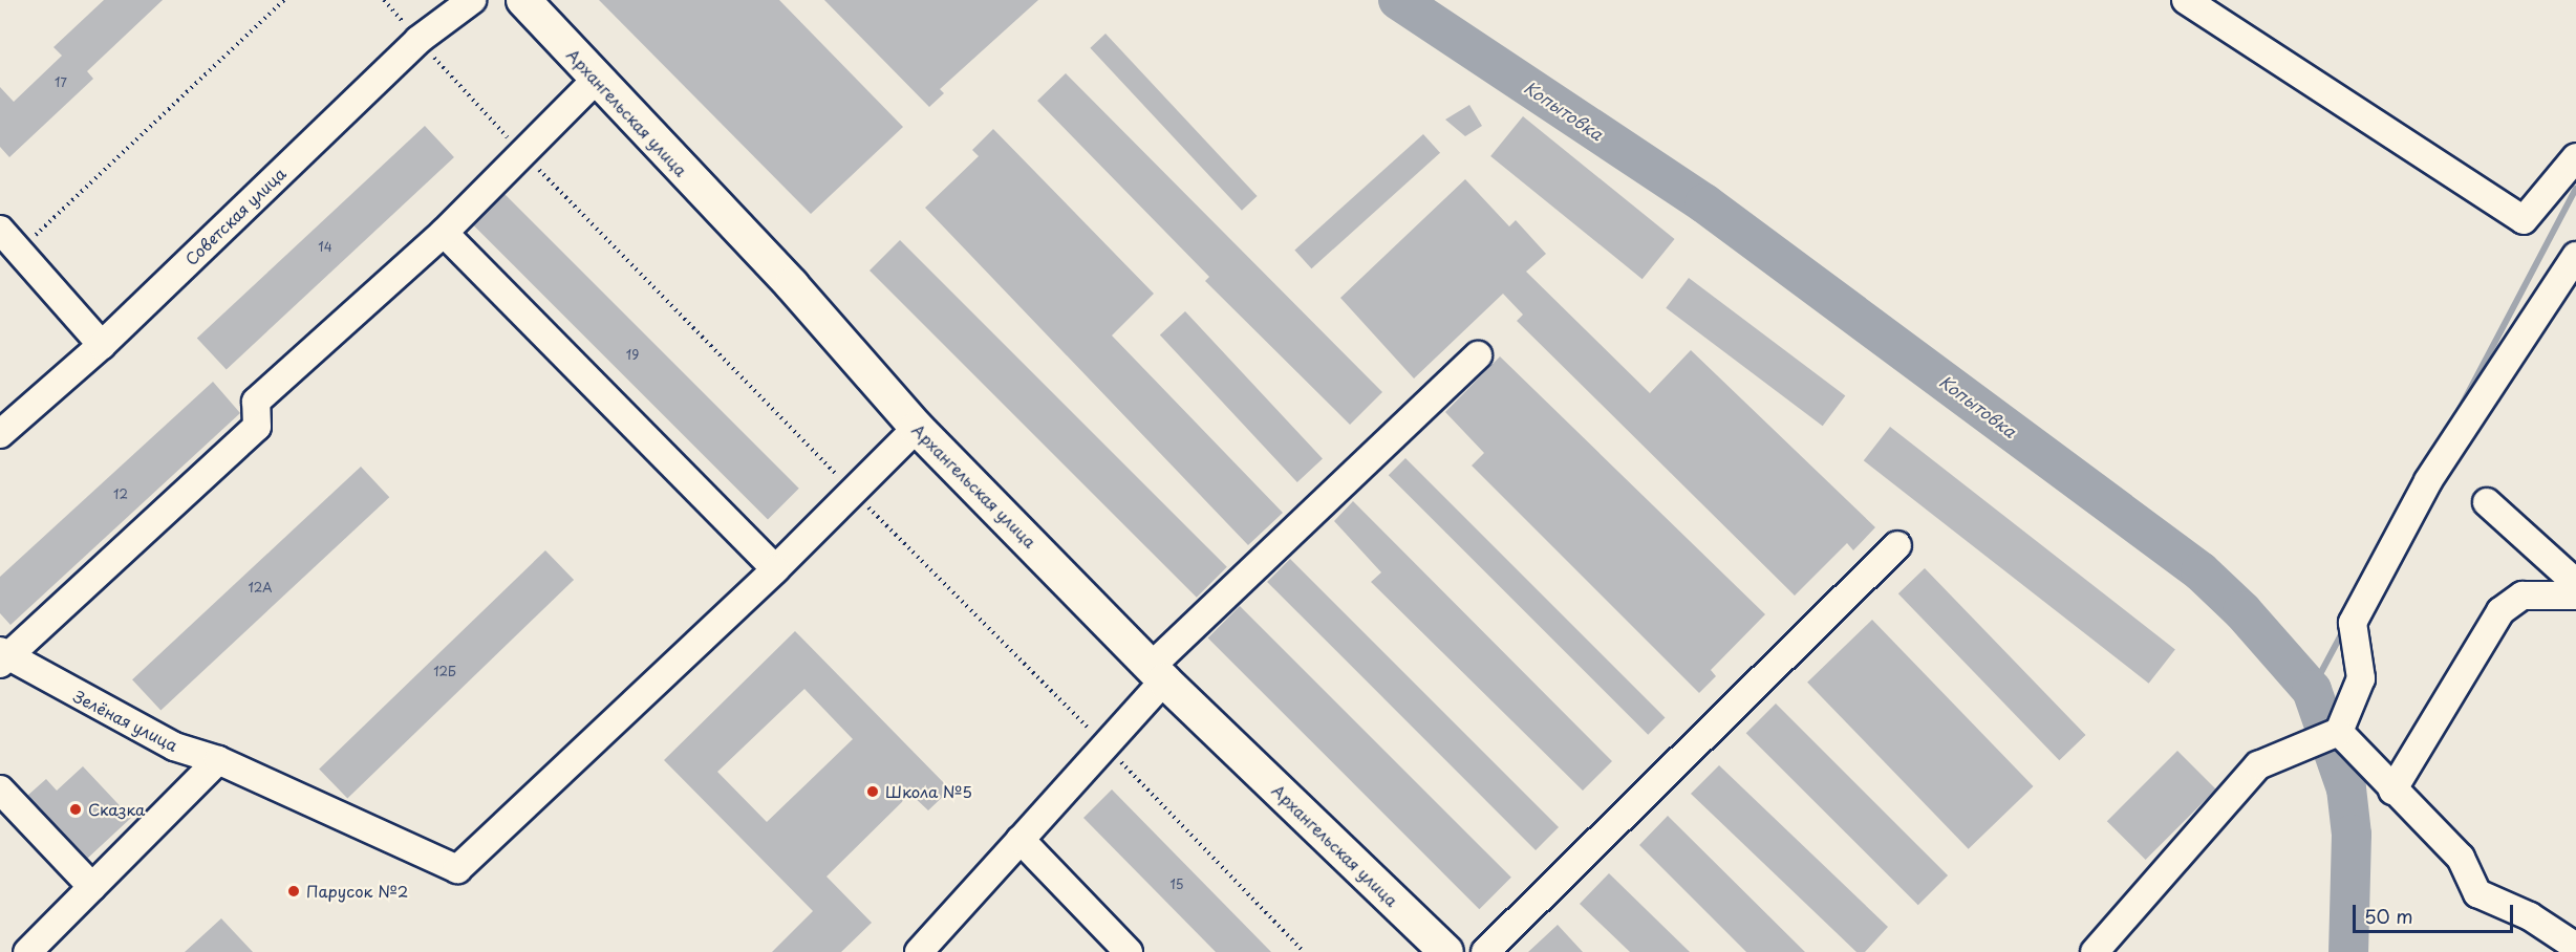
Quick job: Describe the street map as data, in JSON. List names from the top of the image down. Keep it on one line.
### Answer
{"streets":{"main road":["Архангельская улица"],"street":["Советская улица","Зелёная улица"]},"water":["Копытовка"],"places":["Школа №5","Сказка","Парусок №2"],"house_numbers":["17","14","19","12","12А","12Б","15"],"scale_bar":"50 m"}
